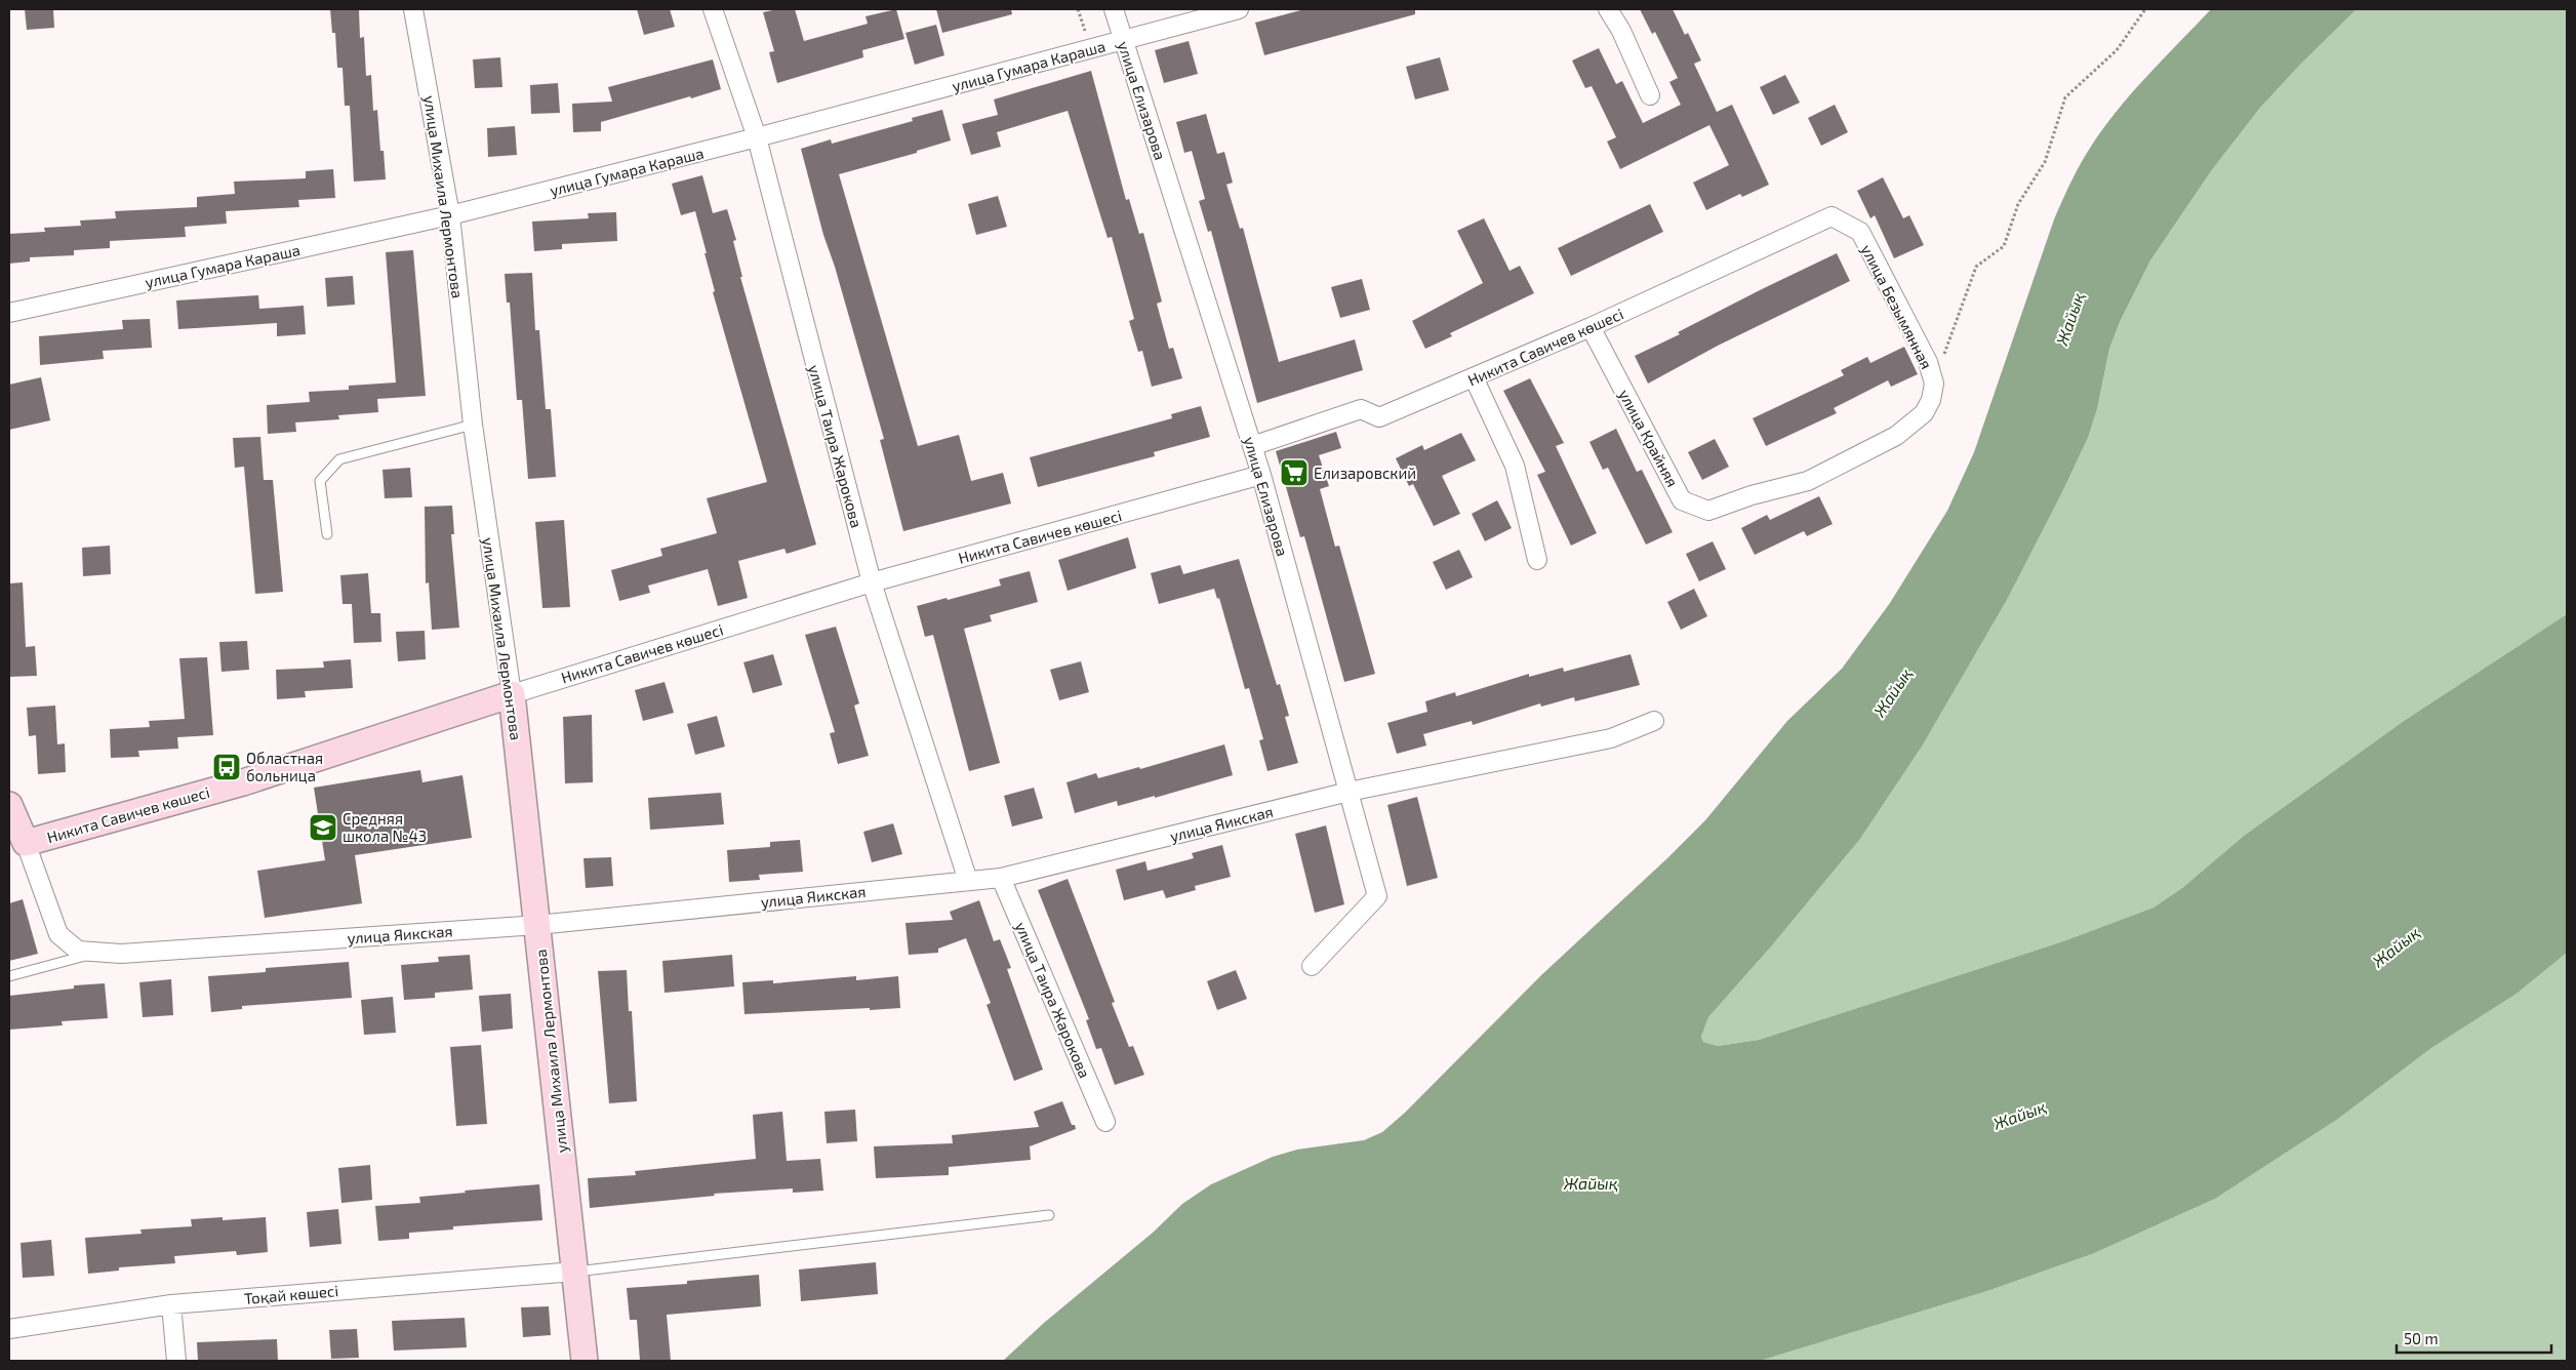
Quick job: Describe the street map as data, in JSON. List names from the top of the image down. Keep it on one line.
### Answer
{"streets":{"street":["улица Гумара Караша","улица Елизарова","улица Михаила Лермонтова","улица Безымянная","Никита Савичев көшесі","улица Крайняя","улица Таира Жарокова","улица Яикская","Тоқай көшесі"]},"crossings":[["улица Гумара Караша","улица Елизарова"],["улица Гумара Караша","улица Михаила Лермонтова"],["улица Гумара Караша","улица Таира Жарокова"],["улица Елизарова","Никита Савичев көшесі"],["улица Елизарова","улица Яикская"],["улица Михаила Лермонтова","Никита Савичев көшесі"],["улица Михаила Лермонтова","улица Яикская"],["улица Михаила Лермонтова","Тоқай көшесі"],["улица Безымянная","Никита Савичев көшесі"],["улица Безымянная","улица Крайняя"],["Никита Савичев көшесі","улица Крайняя"],["Никита Савичев көшесі","улица Таира Жарокова"],["Никита Савичев көшесі","улица Яикская"],["улица Таира Жарокова","улица Яикская"]],"water":["Жайық"],"places":{"supermarket":["Елизаровский"],"bus stop":["Областная больница"],"school or university":["Средняя школа №43"]},"scale_bar":"50 m"}
